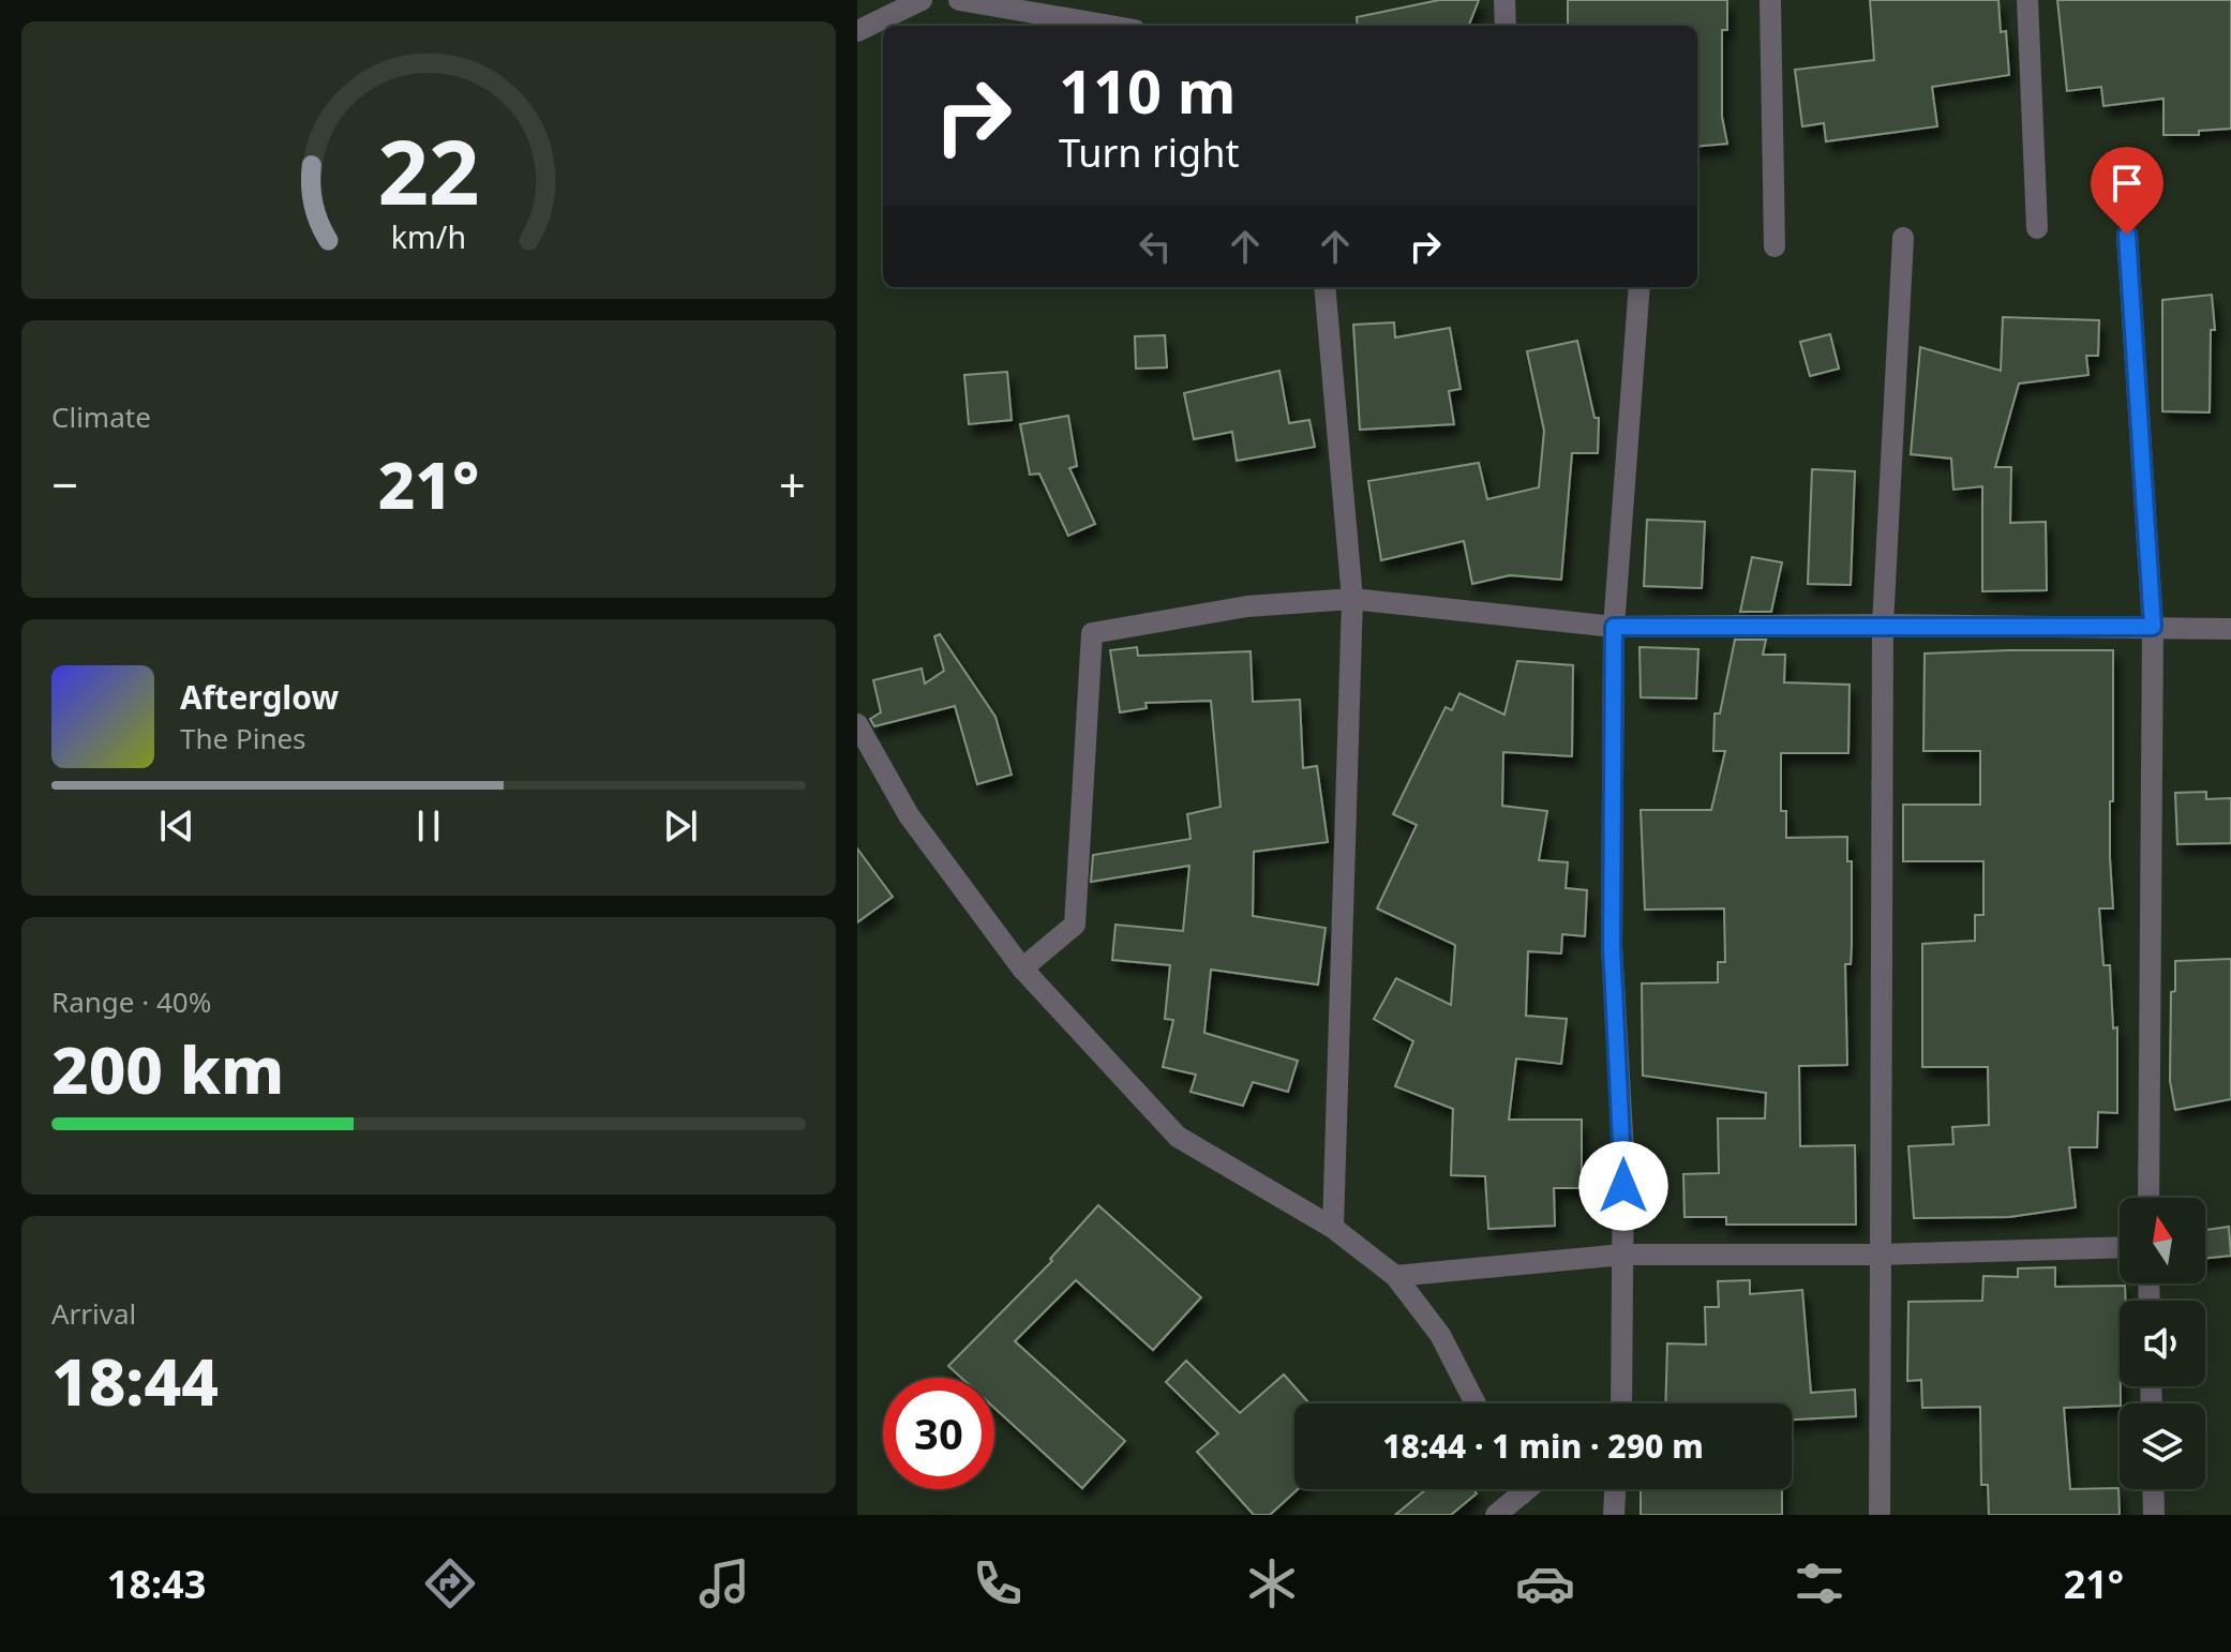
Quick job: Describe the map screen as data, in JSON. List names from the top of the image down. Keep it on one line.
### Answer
{"north":"top","page":{"turn":["110 m","Turn right"],"tile":["Climate",["Range · 40%","200 km"],["Arrival","18:44"]],"heat":["−","21°","+"],"song":["Afterglow","The Pines"],"limit":"30","trip":"18:44 · 1 min · 290 m","tabs":["18:43","21°"],"gauge":["22","km/h"]}}
